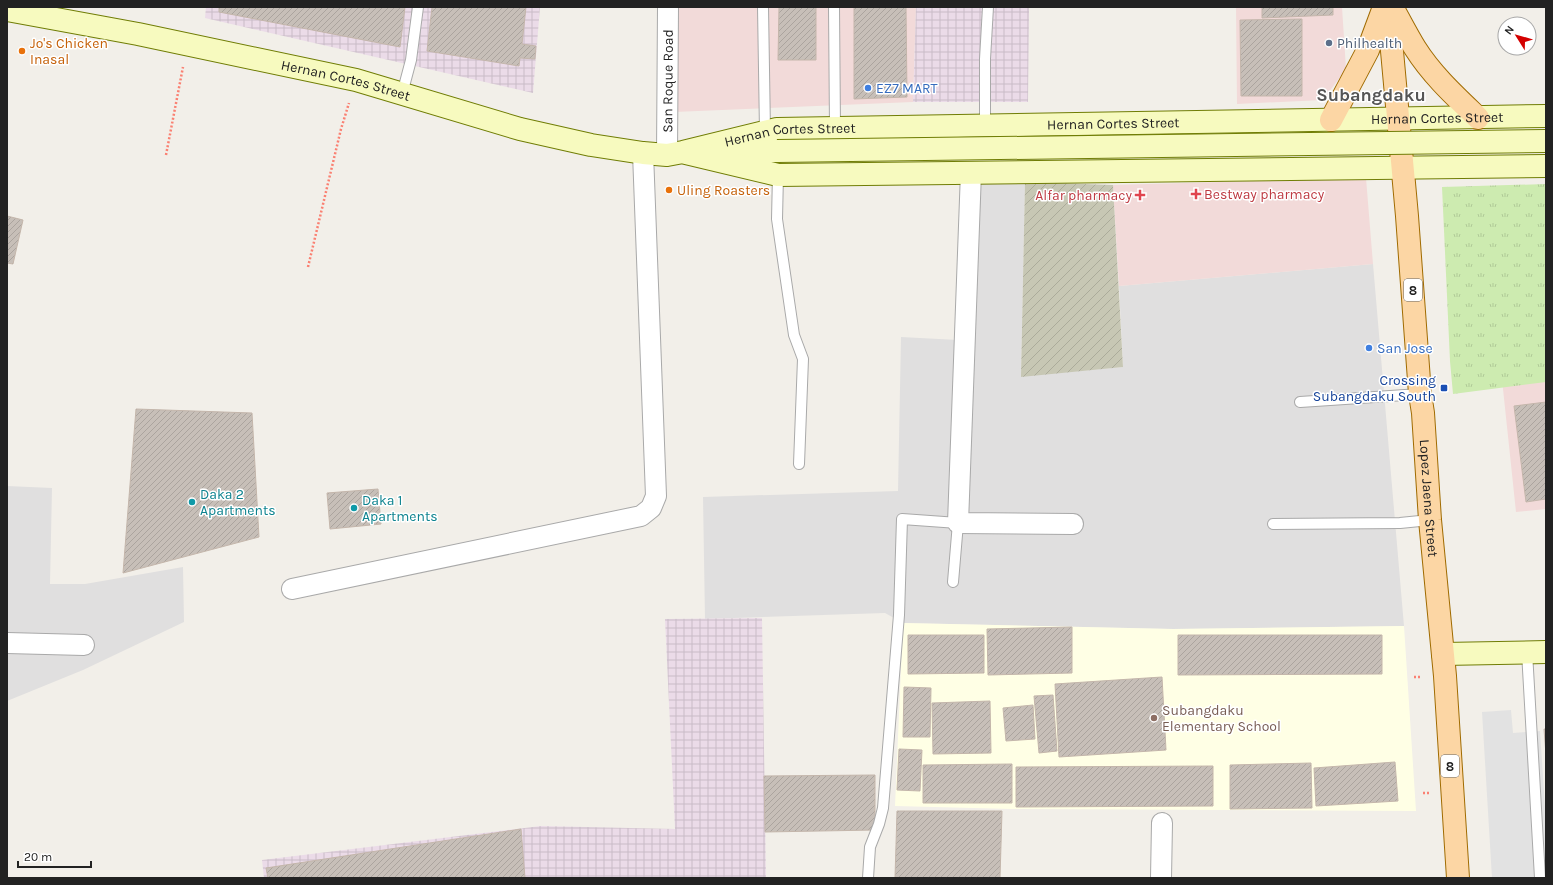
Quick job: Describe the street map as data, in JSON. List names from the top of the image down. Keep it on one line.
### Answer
{"streets":{"main road":["Hernan Cortes Street","8","Lopez Jaena Street"],"street":["San Roque Road"]},"crossings":[["Hernan Cortes Street","San Roque Road"],["Hernan Cortes Street","8"],["Hernan Cortes Street","Lopez Jaena Street"],["8","Lopez Jaena Street"]],"districts":["Subangdaku"],"places":{"other":["Philhealth","Jo's Chicken Inasal","EZ7 MART","Uling Roasters","San Jose","Daka 2 Apartments","Daka 1 Apartments","Subangdaku Elementary School"],"health":["Bestway pharmacy","Alfar pharmacy"],"transit":["Crossing Subangdaku South"]},"scale_bar":"20 m","north":"top left"}
